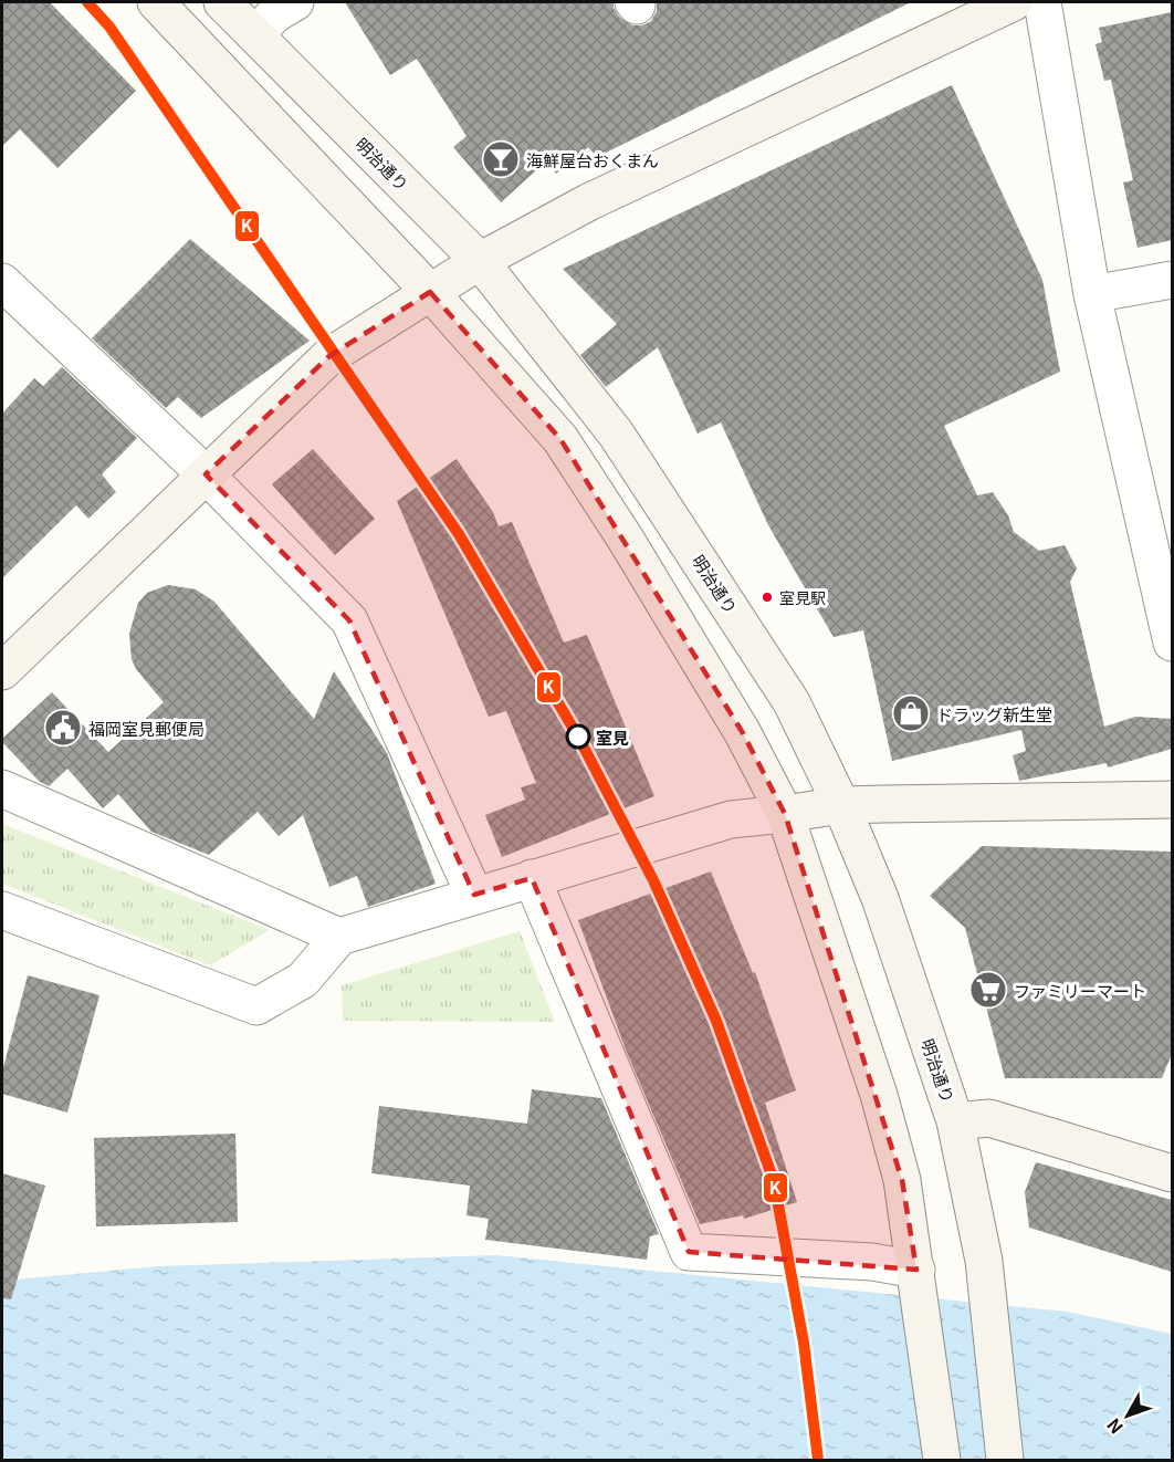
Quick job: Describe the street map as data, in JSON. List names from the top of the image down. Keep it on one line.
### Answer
{"streets":{"street":["明治通り"]},"places":{"bar":["海鮮屋台おくまん"],"other":["室見駅","室見"],"shop":["ドラッグ新生堂"],"public building":["福岡室見郵便局"],"supermarket":["ファミリーマート"]},"lines":["transit line K"],"north":"bottom left"}
